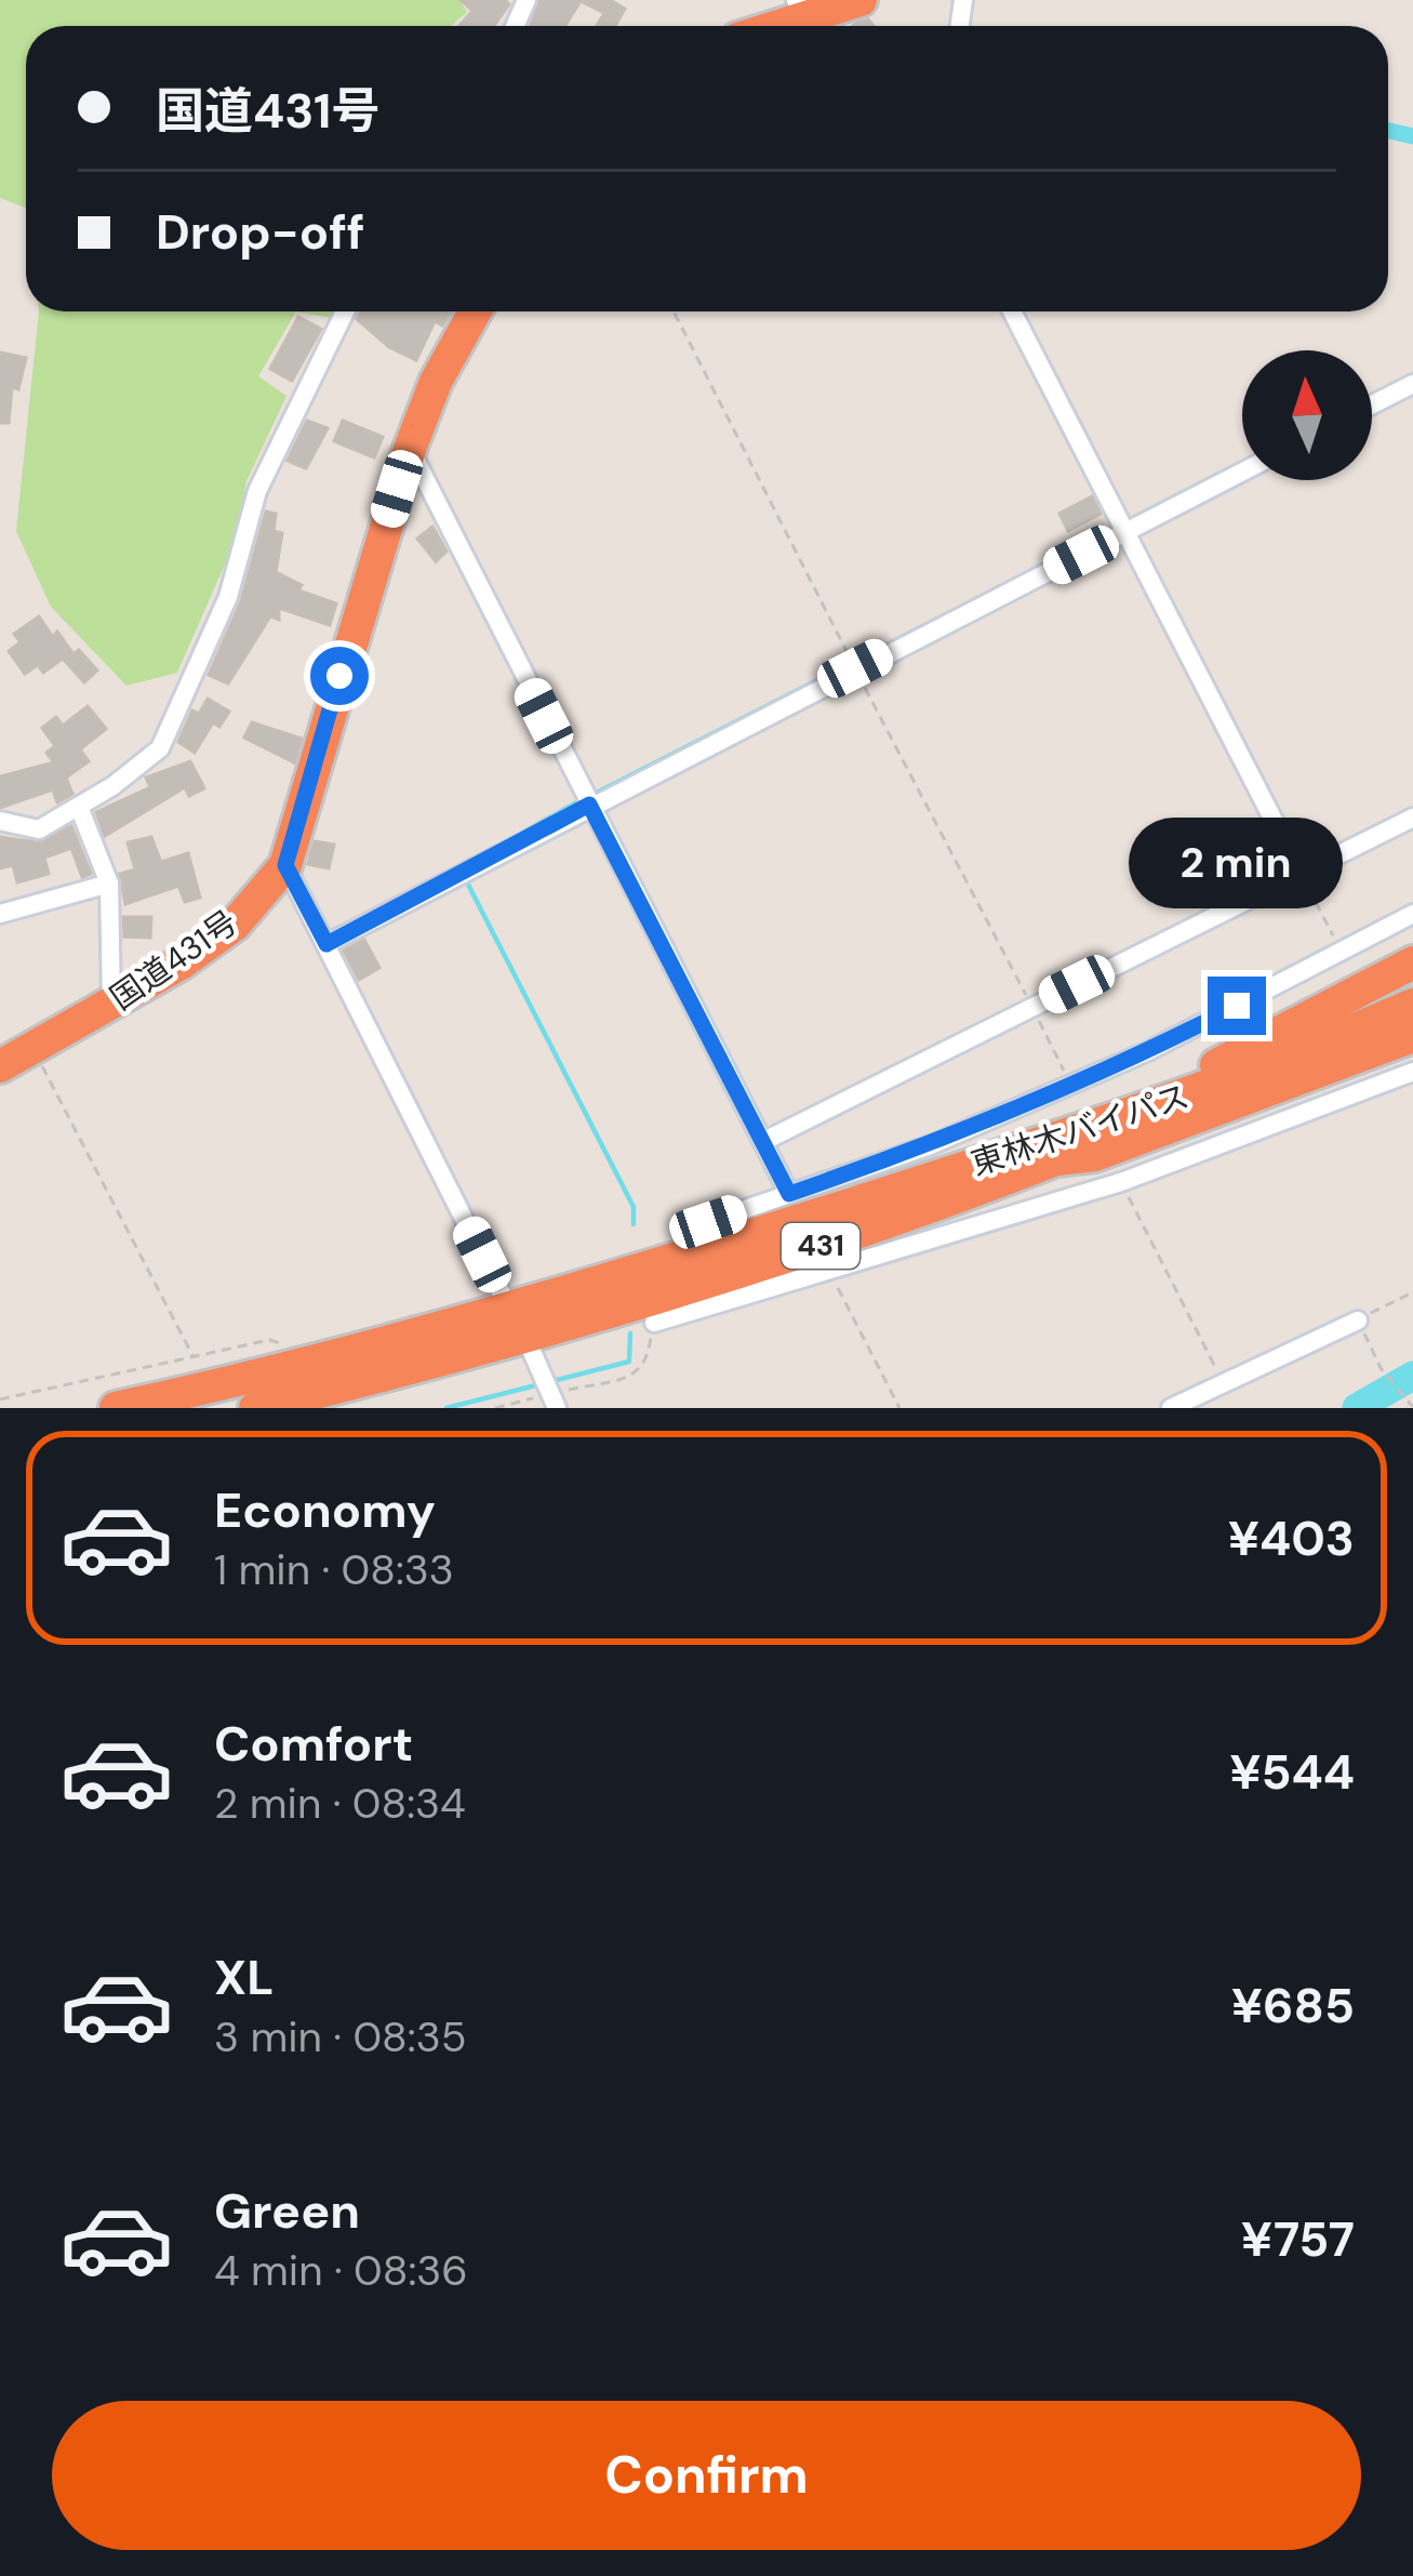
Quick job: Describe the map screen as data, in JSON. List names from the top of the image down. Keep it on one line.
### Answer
{"streets":{"highway":["国道431号","東林木バイパス","431"]},"north":"top","page":{"banner":["国道431号","Drop-off"],"bubble":"2 min","list":[{"name":"Economy","note":"1 min · 08:33","value":"¥403"},{"name":"Comfort","note":"2 min · 08:34","value":"¥544"},{"name":"XL","note":"3 min · 08:35","value":"¥685"},{"name":"Green","note":"4 min · 08:36","value":"¥757"}],"buttons":"Confirm"}}
